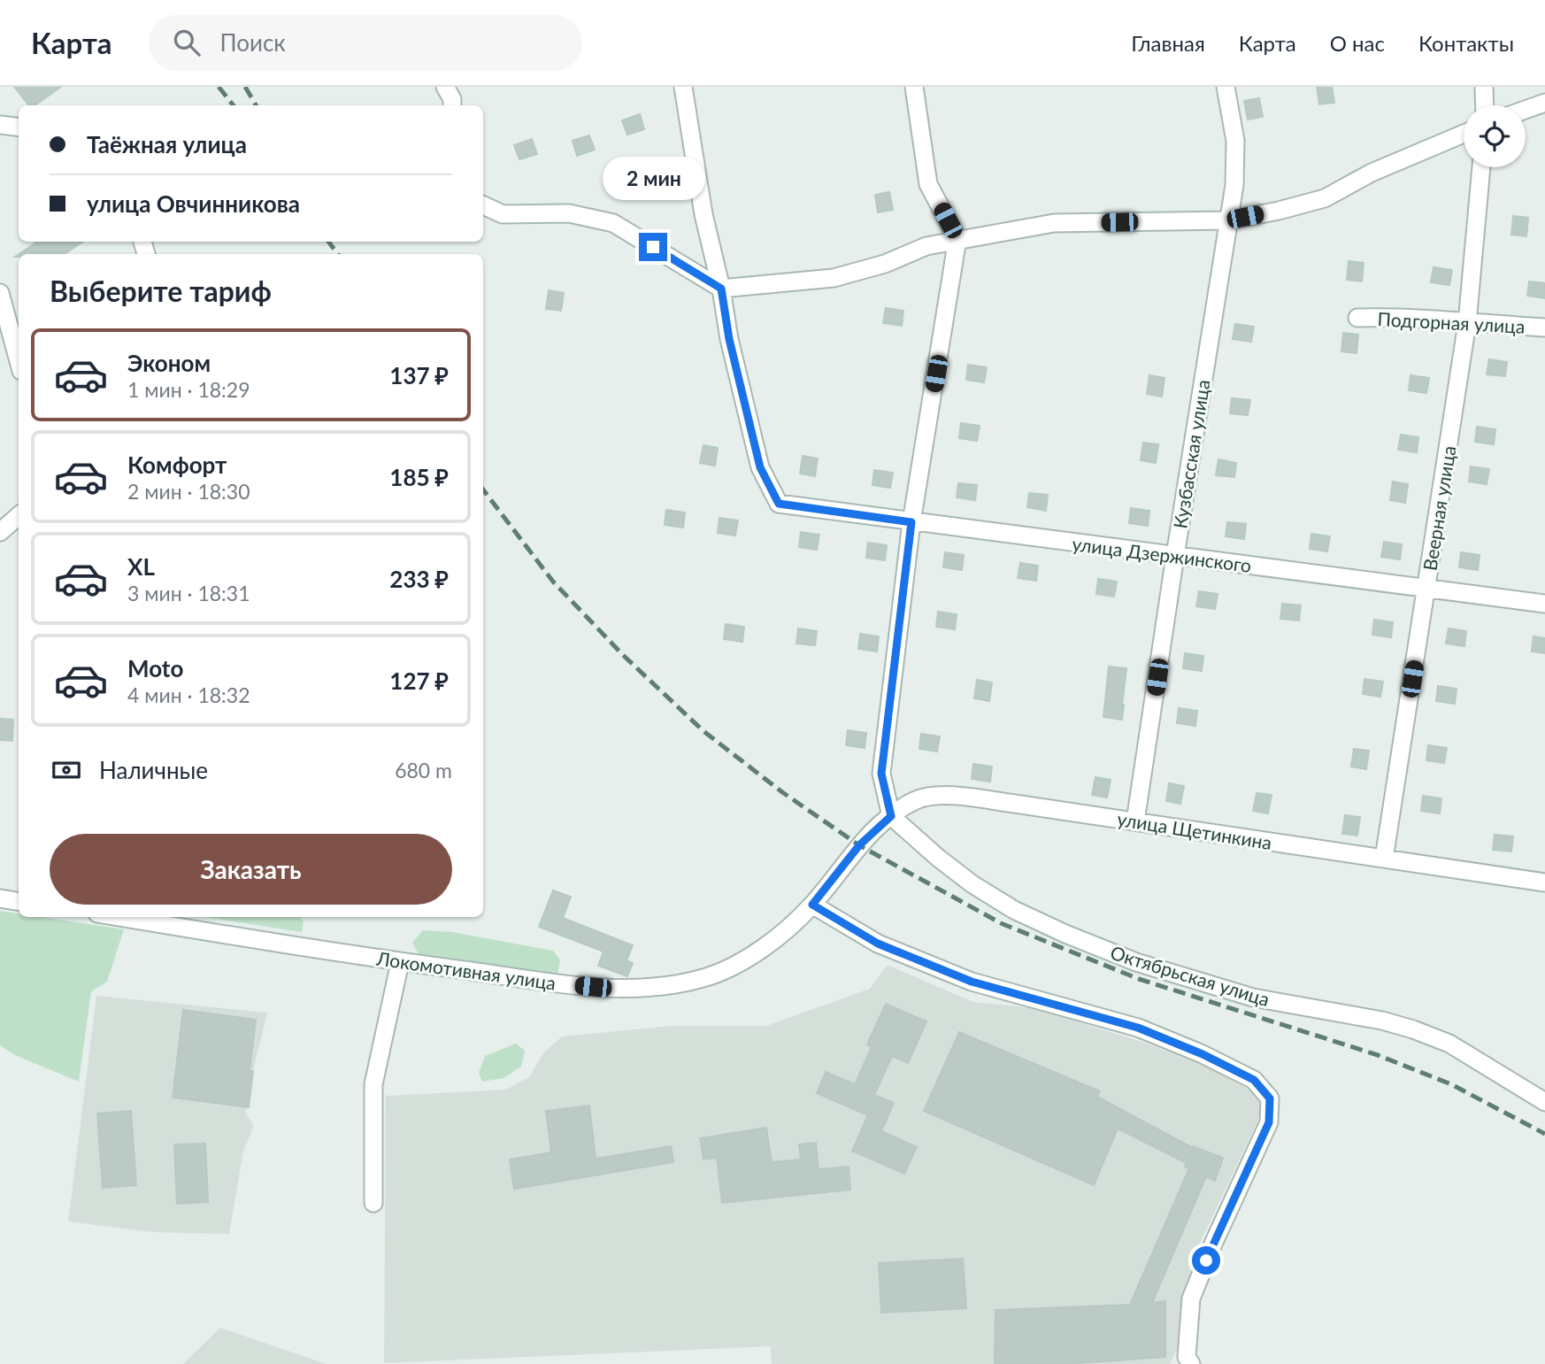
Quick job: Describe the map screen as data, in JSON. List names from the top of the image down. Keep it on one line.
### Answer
{"streets":{"street":["Подгорная улица","Кузбасская улица","Веерная улица","улица Дзержинского","улица Щетинкина","Локомотивная улица","Октябрьская улица"]},"crossings":[["Подгорная улица","Веерная улица"],["Кузбасская улица","улица Дзержинского"],["Кузбасская улица","улица Щетинкина"],["Веерная улица","улица Дзержинского"],["Веерная улица","улица Щетинкина"],["улица Щетинкина","Локомотивная улица"],["улица Щетинкина","Октябрьская улица"]],"page":{"header":"Карта","search":"Поиск","nav":["Главная","Карта","О нас","Контакты"],"banner":["Таёжная улица","улица Овчинникова"],"bubble":"2 мин","heading":"Выберите тариф","list":[{"name":"Эконом","note":"1 мин · 18:29","value":"137 ₽"},{"name":"Комфорт","note":"2 мин · 18:30","value":"185 ₽"},{"name":"XL","note":"3 мин · 18:31","value":"233 ₽"},{"name":"Moto","note":"4 мин · 18:32","value":"127 ₽"}],"pay":["Наличные","680 m"],"buttons":"Заказать"}}
